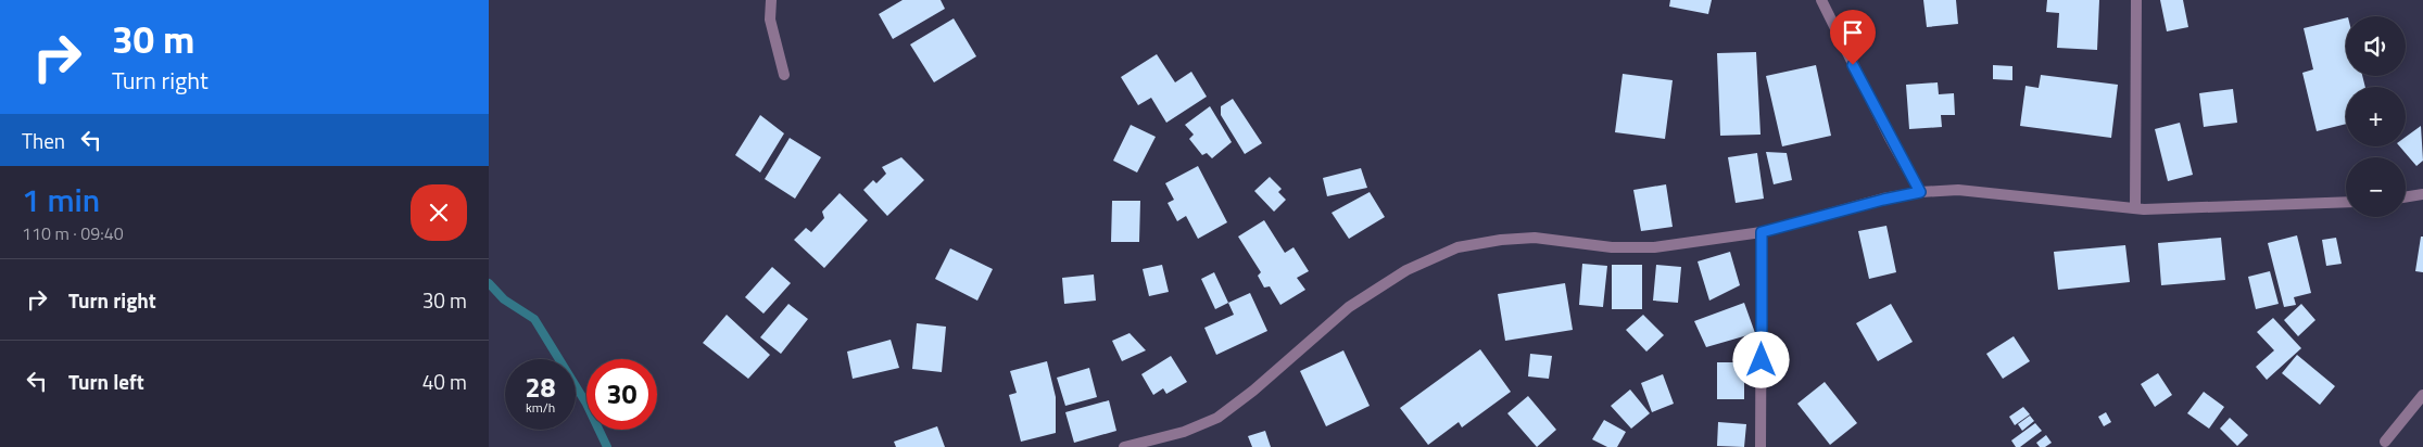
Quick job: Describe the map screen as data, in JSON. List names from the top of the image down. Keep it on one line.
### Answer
{"page":{"turn":["30 m","Turn right"],"map_buttons":["+","−"],"then":"Then","heading":["1 min","110 m · 09:40"],"list":[{"name":"Turn right","value":"30 m"},{"name":"Turn left","value":"40 m"}],"speed":"28 km/h","limit":"30"}}
